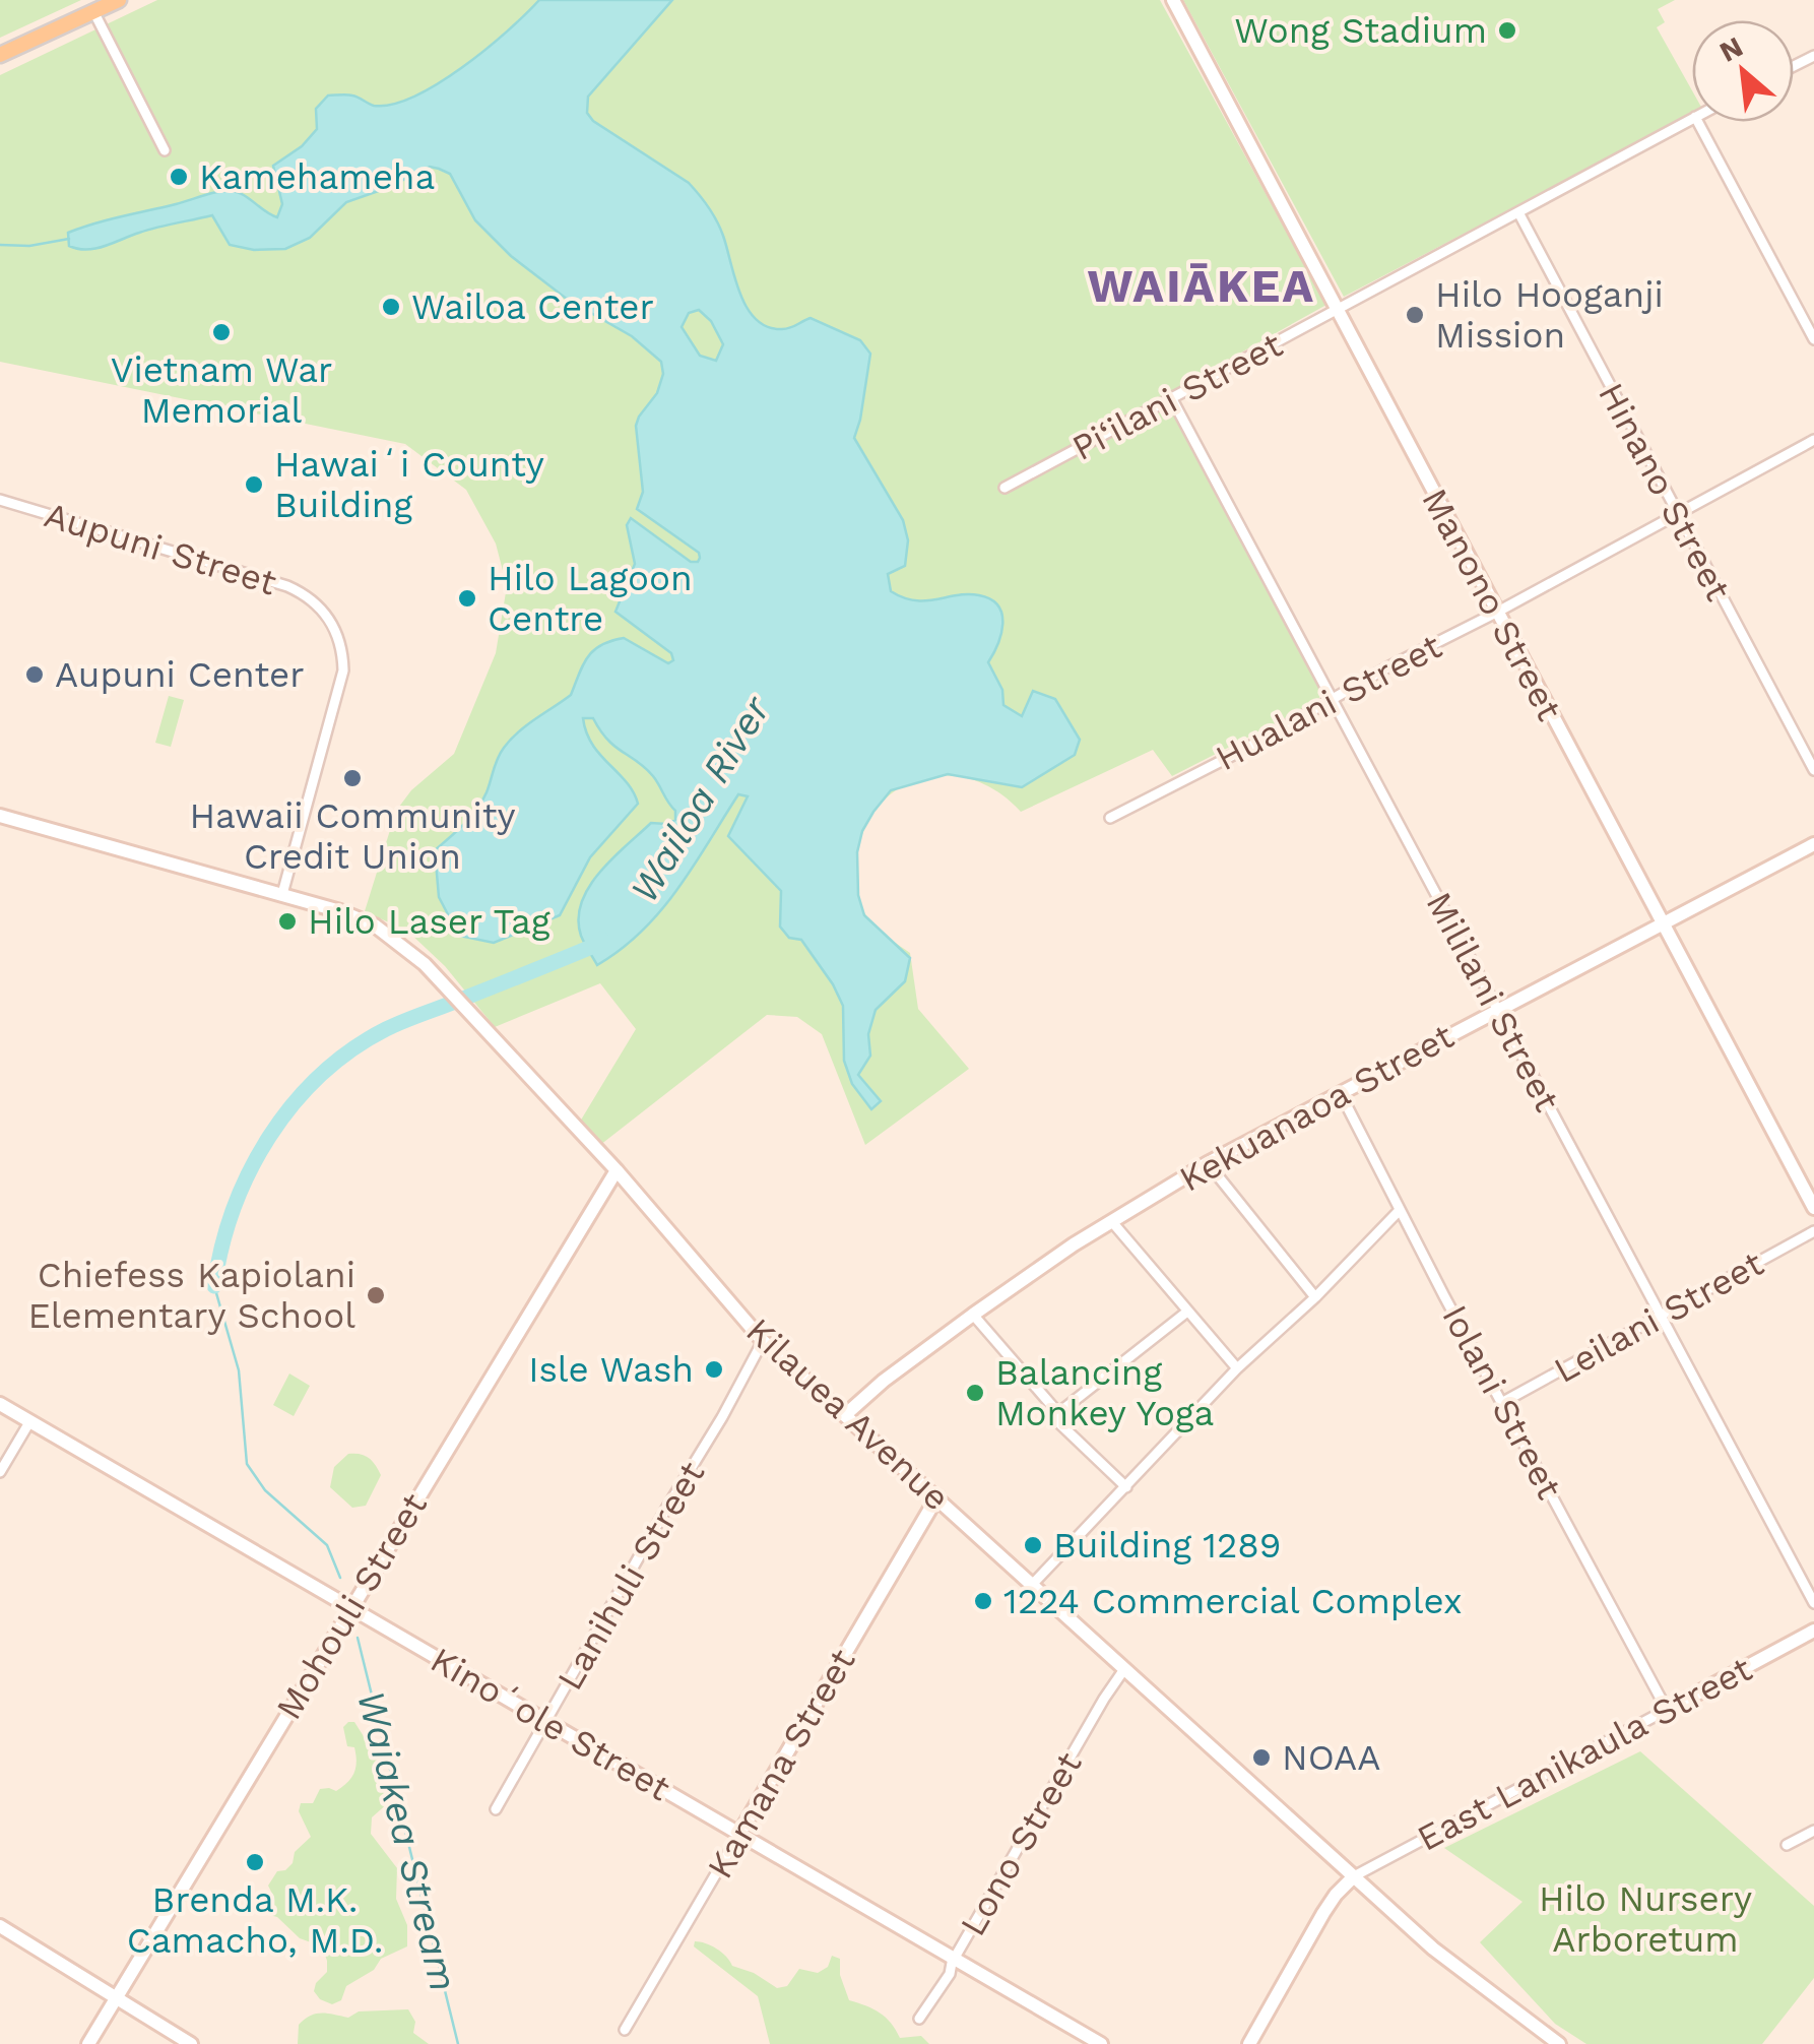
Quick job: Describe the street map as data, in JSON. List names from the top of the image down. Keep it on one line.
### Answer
{"streets":{"street":["Pi‘ilani Street","Hinano Street","Aupuni Street","Manono Street","Hualani Street","Mililani Street","Kekuanaoa Street","Leilani Street","Iolani Street","Kilauea Avenue","Lanihuli Street","Mohouli Street","Kinoʻole Street","East Lanikaula Street","Kamana Street","Lono Street"]},"crossings":[["Pi‘ilani Street","Hinano Street"],["Pi‘ilani Street","Manono Street"],["Pi‘ilani Street","Mililani Street"],["Hinano Street","Hualani Street"],["Aupuni Street","Kilauea Avenue"],["Manono Street","Hualani Street"],["Manono Street","Kekuanaoa Street"],["Hualani Street","Mililani Street"],["Mililani Street","Kekuanaoa Street"],["Mililani Street","Leilani Street"],["Kekuanaoa Street","Iolani Street"],["Kekuanaoa Street","Kilauea Avenue"],["Leilani Street","Iolani Street"],["Iolani Street","East Lanikaula Street"],["Kilauea Avenue","Lanihuli Street"],["Kilauea Avenue","Mohouli Street"],["Kilauea Avenue","East Lanikaula Street"],["Kilauea Avenue","Kamana Street"],["Kilauea Avenue","Lono Street"],["Lanihuli Street","Kinoʻole Street"],["Mohouli Street","Kinoʻole Street"],["Kinoʻole Street","Kamana Street"],["Kinoʻole Street","Lono Street"]],"districts":["WAIĀKEA"],"water":["Wailoa River","Waiakea Stream"],"parks":["Hilo Nursery Arboretum"],"places":["Wong Stadium","Kamehameha","Wailoa Center","Hilo Hooganji Mission","Vietnam War Memorial","Hawaiʻi County Building","Hilo Lagoon Centre","Aupuni Center","Hawaii Community Credit Union","Hilo Laser Tag","Chiefess Kapiolani Elementary School","Isle Wash","Balancing Monkey Yoga","Building 1289","1224 Commercial Complex","NOAA","Brenda M.K. Camacho, M.D."],"north":"top left"}
